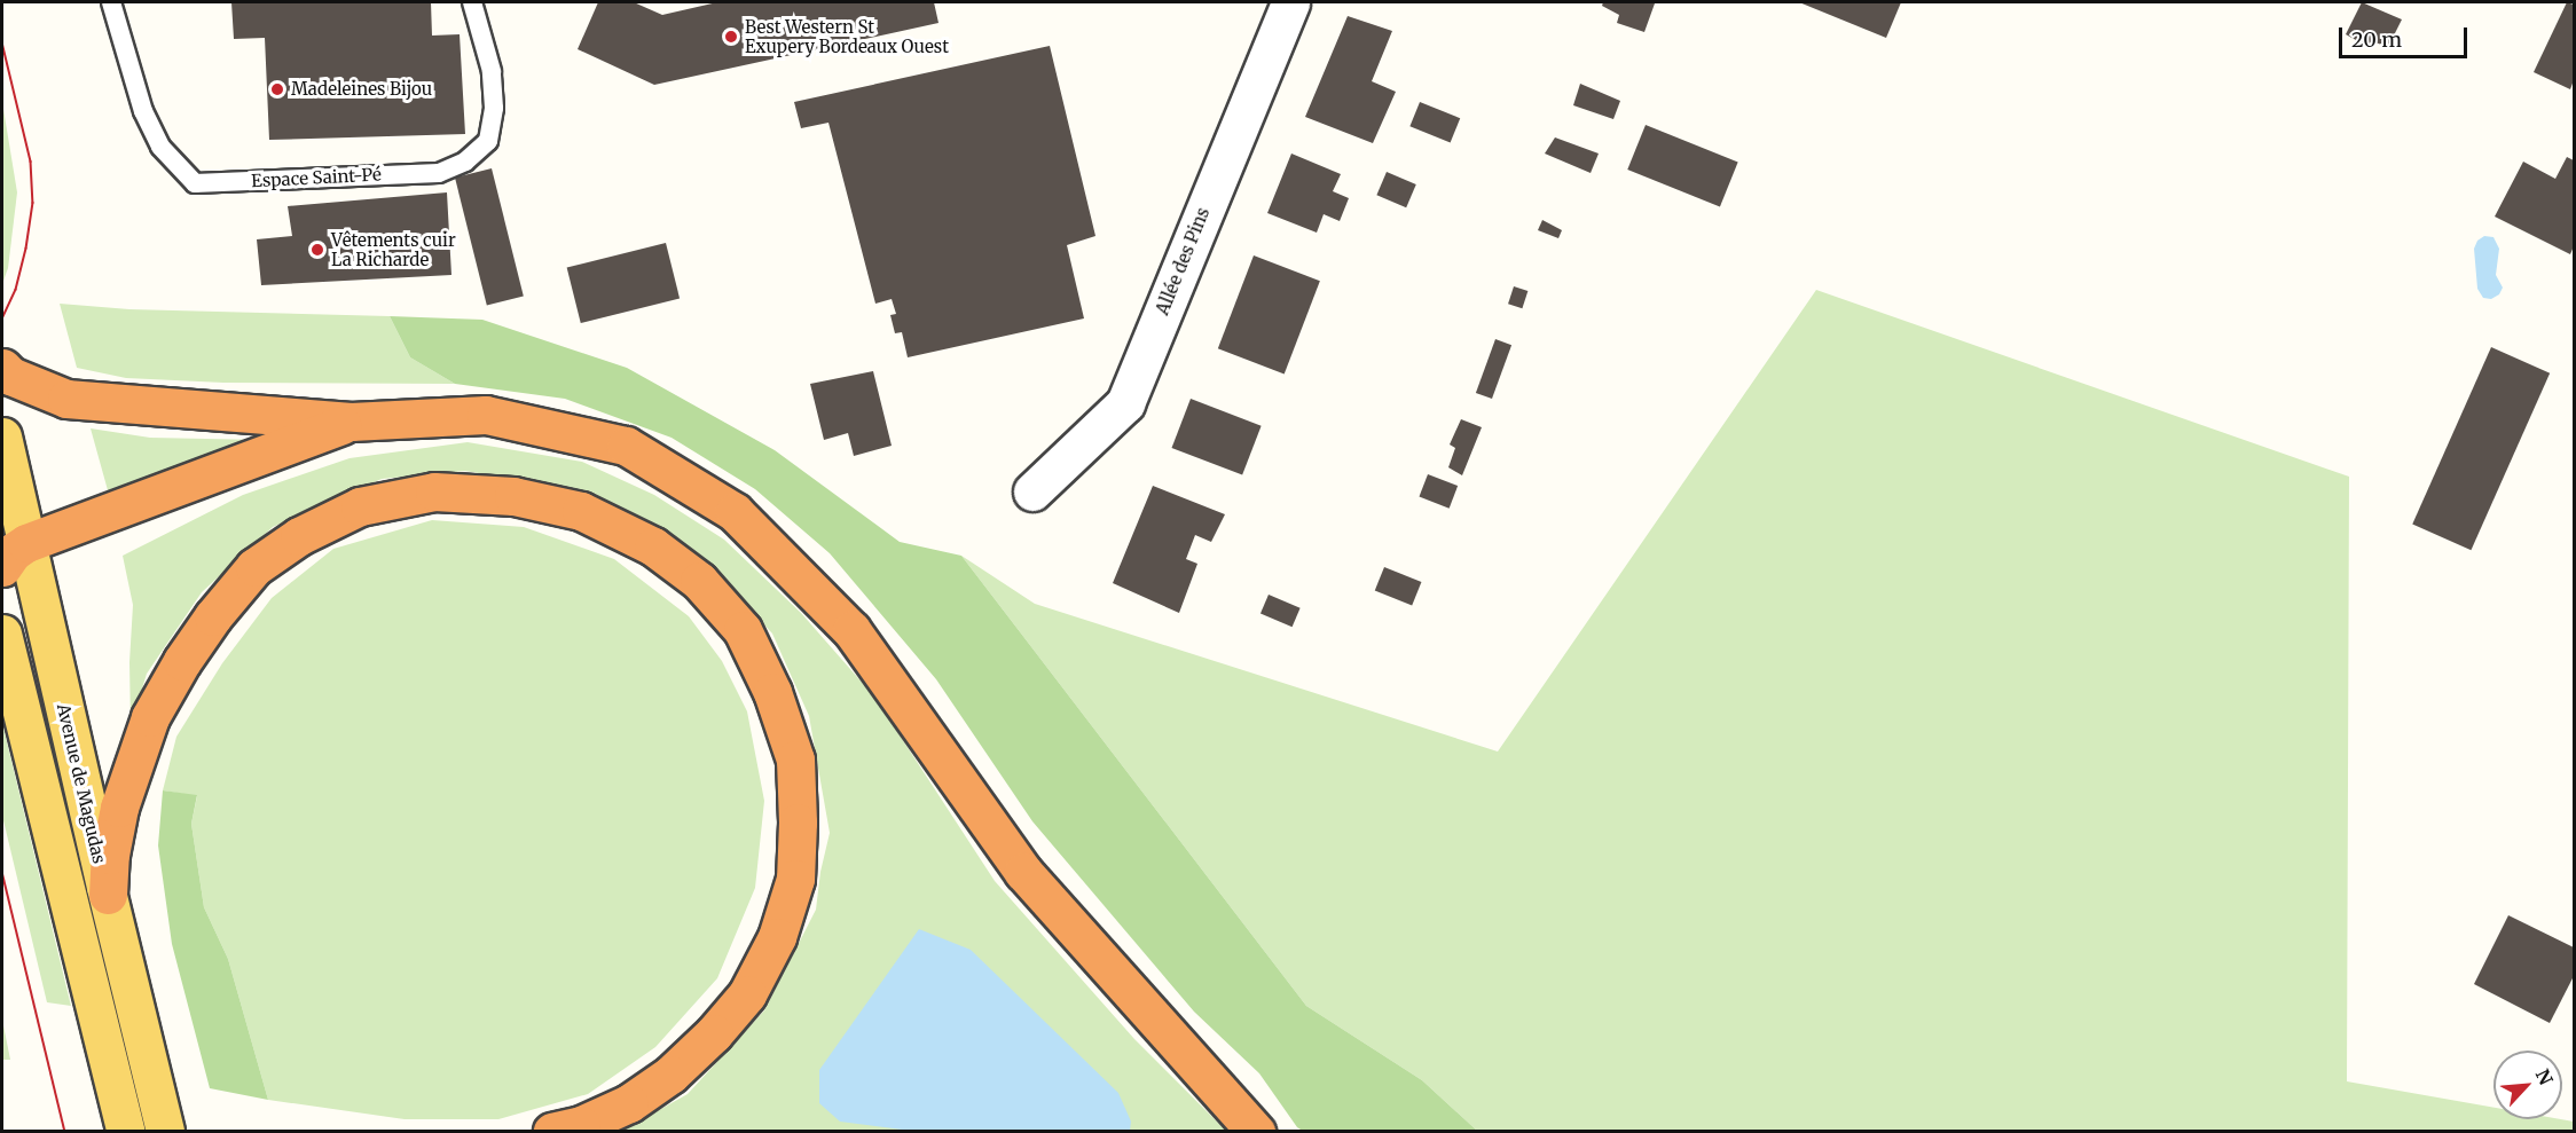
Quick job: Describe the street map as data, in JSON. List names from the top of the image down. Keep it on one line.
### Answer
{"streets":{"main road":["Avenue de Magudas"],"street":["Allée des Pins"],"lane":["Espace Saint-Pé"]},"places":["Best Western St Exupery Bordeaux Ouest","Madeleines Bijou","Vêtements cuir La Richarde"],"scale_bar":"20 m","north":"top right"}
